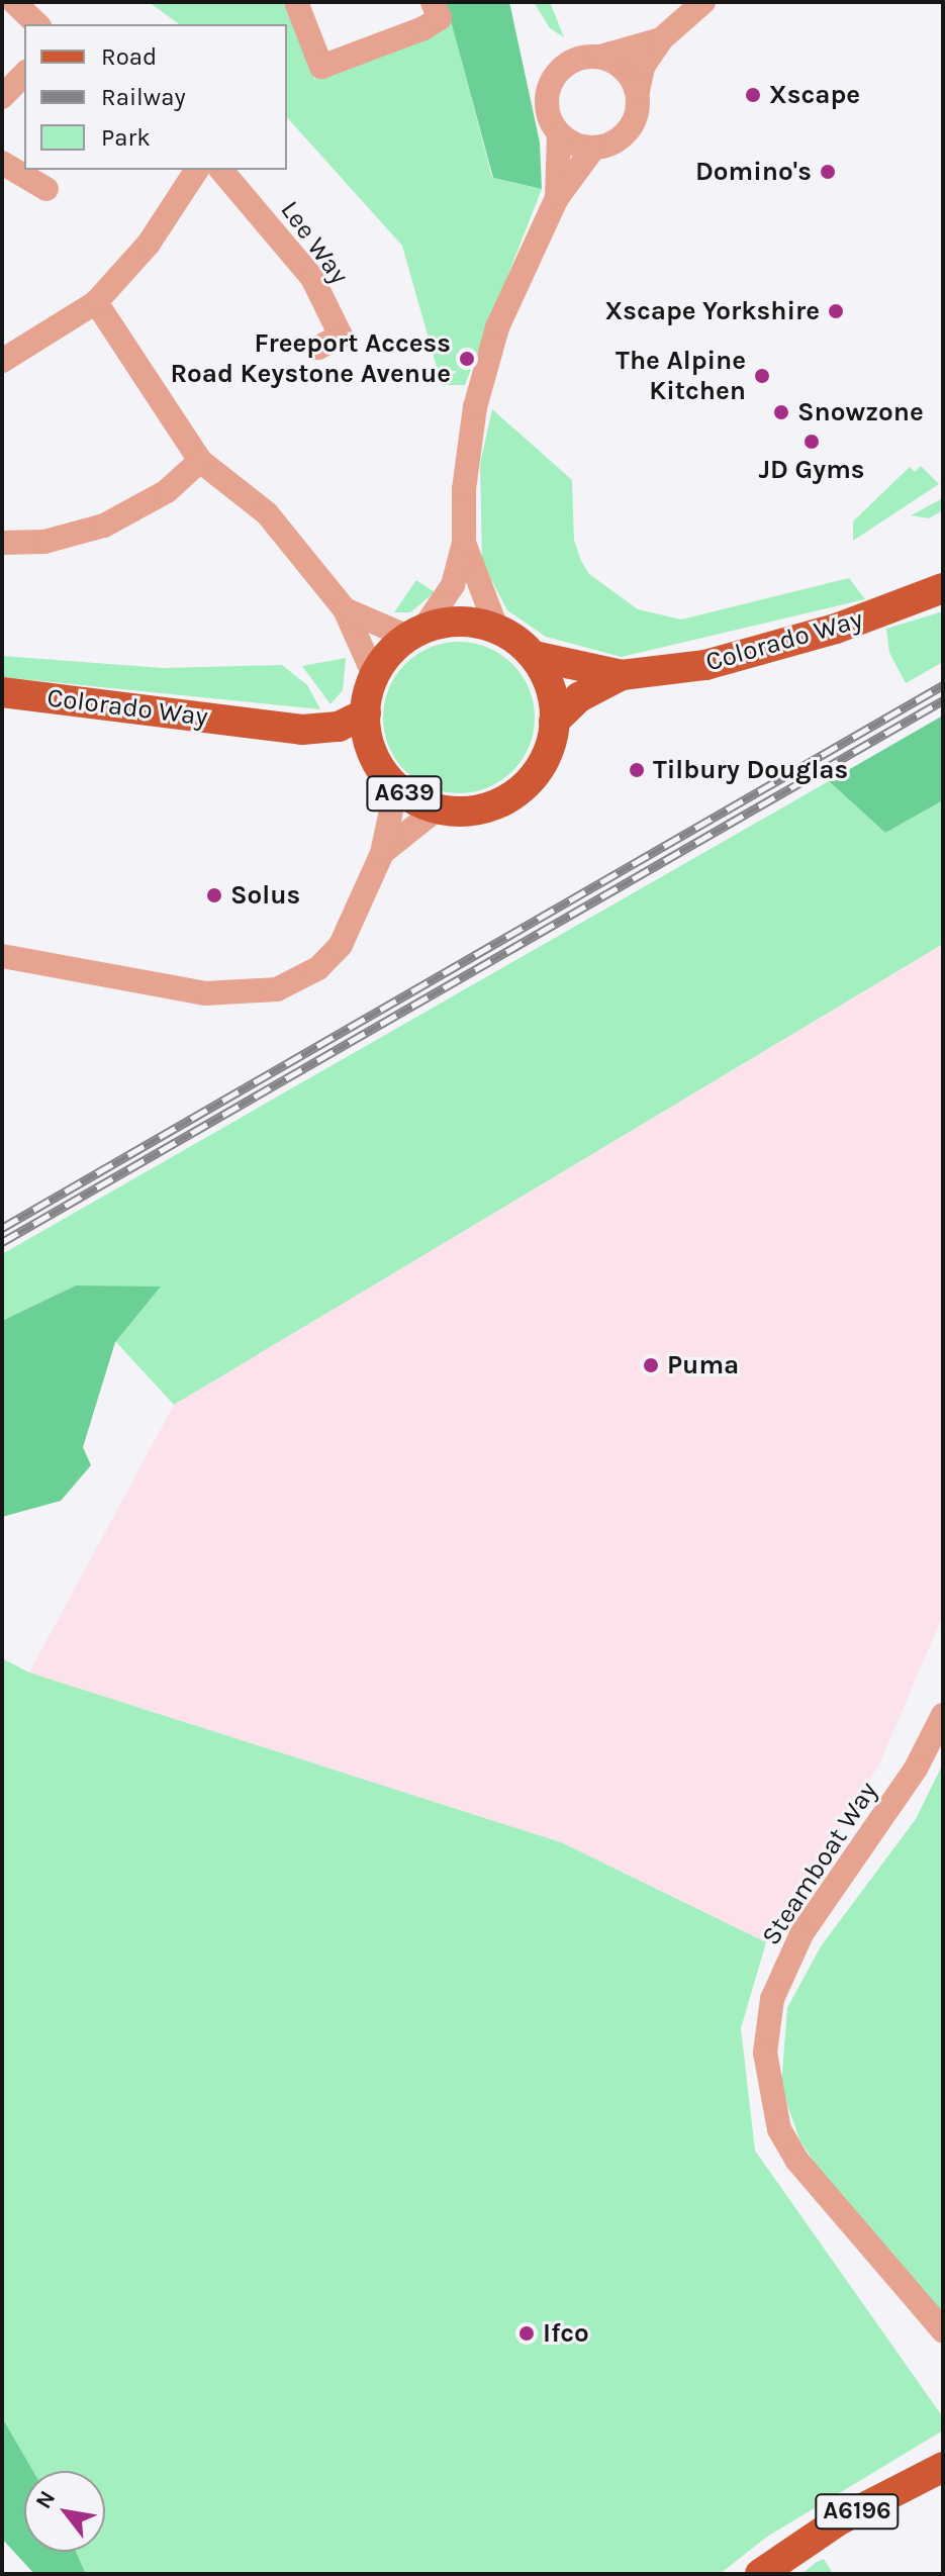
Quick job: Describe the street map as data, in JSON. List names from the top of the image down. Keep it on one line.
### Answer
{"streets":{"main road":["Colorado Way","A639","A6196"],"street":["Lee Way","Steamboat Way"]},"crossings":[["Colorado Way","A639"]],"places":["Xscape","Domino's","Xscape Yorkshire","Freeport Access Road Keystone Avenue","The Alpine Kitchen","Snowzone","JD Gyms","Tilbury Douglas","Solus","Puma","Ifco"],"legend":["Road","Railway","Park"],"north":"top left"}
